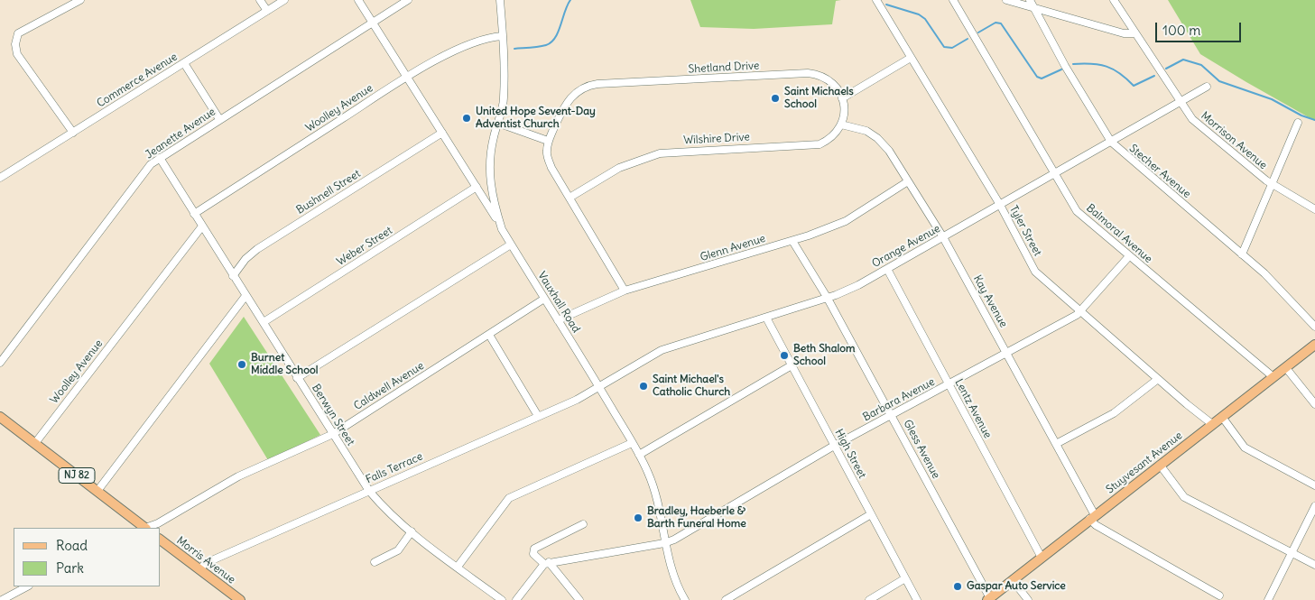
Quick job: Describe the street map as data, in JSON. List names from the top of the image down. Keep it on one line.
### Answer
{"streets":{"main road":["Stuyvesant Avenue","NJ 82","Morris Avenue"],"street":["Shetland Drive","Commerce Avenue","Woolley Avenue","Jeanette Avenue","Wilshire Drive","Morrison Avenue","Stecher Avenue","Bushnell Street","Tyler Street","Balmoral Avenue","Weber Street","Orange Avenue","Glenn Avenue","Kay Avenue","Vauxhall Road","Caldwell Avenue","Barbara Avenue","Lentz Avenue","Berwyn Street","Gless Avenue","High Street","Falls Terrace"]},"crossings":[["Woolley Avenue","Vauxhall Road"],["Woolley Avenue","Berwyn Street"],["Woolley Avenue","NJ 82"],["Jeanette Avenue","Berwyn Street"],["Wilshire Drive","Kay Avenue"],["Morrison Avenue","Orange Avenue"],["Stecher Avenue","Orange Avenue"],["Bushnell Street","Berwyn Street"],["Tyler Street","Orange Avenue"],["Tyler Street","Barbara Avenue"],["Tyler Street","Stuyvesant Avenue"],["Balmoral Avenue","Orange Avenue"],["Balmoral Avenue","Barbara Avenue"],["Balmoral Avenue","Stuyvesant Avenue"],["Weber Street","Berwyn Street"],["Orange Avenue","Kay Avenue"],["Orange Avenue","Vauxhall Road"],["Orange Avenue","Lentz Avenue"],["Orange Avenue","Gless Avenue"],["Orange Avenue","High Street"],["Orange Avenue","Falls Terrace"],["Glenn Avenue","Kay Avenue"],["Glenn Avenue","Vauxhall Road"],["Glenn Avenue","Gless Avenue"],["Kay Avenue","Barbara Avenue"],["Kay Avenue","Stuyvesant Avenue"],["Vauxhall Road","Caldwell Avenue"],["Vauxhall Road","Barbara Avenue"],["Vauxhall Road","Falls Terrace"],["Caldwell Avenue","Berwyn Street"],["Barbara Avenue","Lentz Avenue"],["Barbara Avenue","Gless Avenue"],["Barbara Avenue","High Street"],["Lentz Avenue","Stuyvesant Avenue"],["Berwyn Street","Falls Terrace"],["Gless Avenue","Stuyvesant Avenue"],["Falls Terrace","Morris Avenue"]],"places":["Saint Michaels School","United Hope Sevent-Day Adventist Church","Beth Shalom School","Burnet Middle School","Saint Michael's Catholic Church","Bradley, Haeberle & Barth Funeral Home","Gaspar Auto Service"],"legend":["Road","Park"],"scale_bar":"100 m"}
